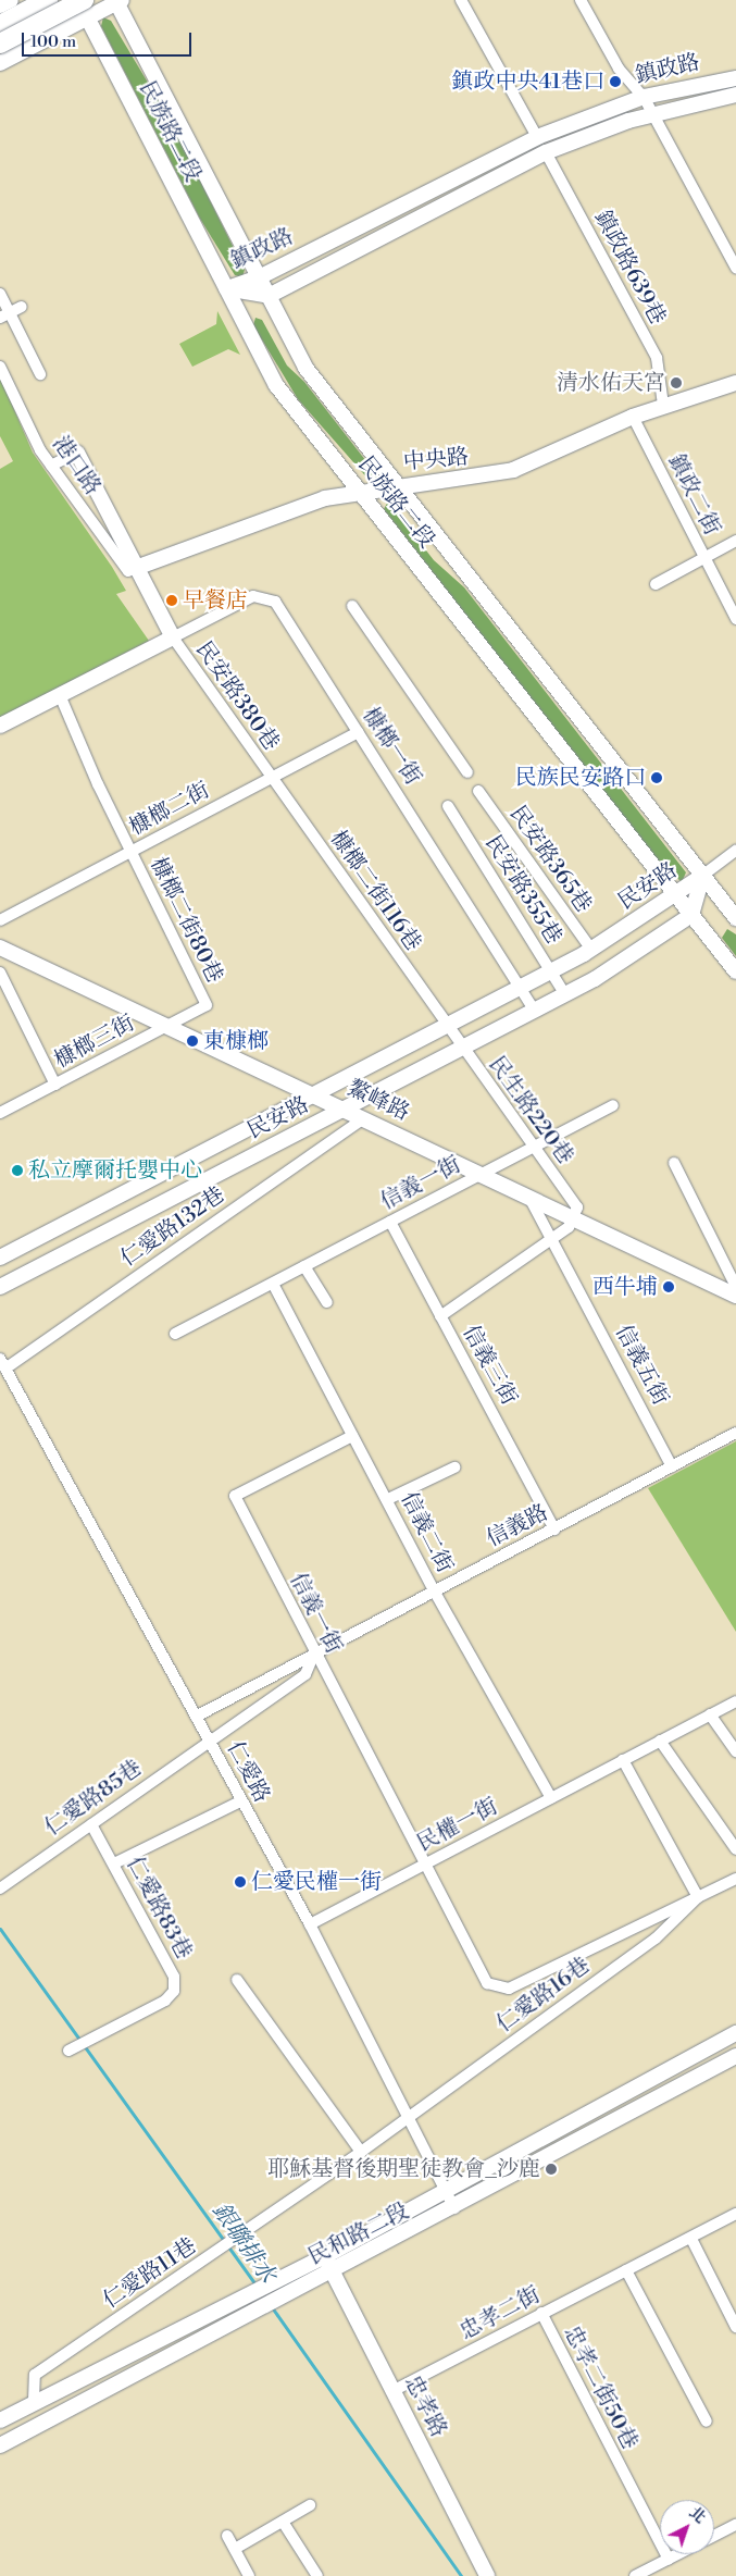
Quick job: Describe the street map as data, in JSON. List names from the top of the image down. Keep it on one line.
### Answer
{"streets":{"street":["鎮政路","民族路二段","鎮政路639巷","中央路","港口路","鎮政二街","民安路380巷","槺榔一街","槺榔二街","民安路365巷","民安路","民安路355巷","槺榔二街116巷","槺榔二街80巷","槺榔三街","鰲峰路","民生路220巷","信義一街","仁愛路132巷","信義三街","信義五街","信義路","信義二街","仁愛路","仁愛路85巷","民權一街","仁愛路83巷","仁愛路16巷","民和路二段","仁愛路11巷","忠孝二街","忠孝二街50巷","忠孝路"]},"crossings":[["鎮政路","民族路二段"],["鎮政路","鎮政路639巷"],["民族路二段","中央路"],["民族路二段","民安路"],["鎮政路639巷","中央路"],["中央路","港口路"],["中央路","鎮政二街"],["民安路380巷","槺榔一街"],["民安路380巷","槺榔二街"],["民安路380巷","槺榔二街116巷"],["槺榔一街","槺榔二街"],["槺榔一街","民安路"],["槺榔一街","槺榔二街80巷"],["槺榔二街","槺榔二街116巷"],["槺榔二街","槺榔二街80巷"],["民安路365巷","民安路"],["民安路","民安路355巷"],["民安路","槺榔二街116巷"],["民安路","鰲峰路"],["民安路","民生路220巷"],["槺榔二街116巷","民生路220巷"],["槺榔二街80巷","槺榔三街"],["槺榔三街","鰲峰路"],["鰲峰路","民生路220巷"],["鰲峰路","信義一街"],["鰲峰路","仁愛路132巷"],["鰲峰路","信義五街"],["信義一街","信義三街"],["信義一街","信義路"],["信義一街","信義二街"],["信義一街","民權一街"],["信義一街","仁愛路16巷"],["仁愛路132巷","仁愛路"],["信義三街","信義路"],["信義五街","信義路"],["信義路","信義二街"],["信義路","仁愛路"],["信義二街","民權一街"],["仁愛路","仁愛路85巷"],["仁愛路","民權一街"],["仁愛路","仁愛路16巷"],["仁愛路","民和路二段"],["仁愛路","仁愛路11巷"],["仁愛路85巷","仁愛路83巷"],["仁愛路16巷","仁愛路11巷"],["民和路二段","仁愛路11巷"],["民和路二段","忠孝路"],["忠孝二街","忠孝二街50巷"],["忠孝二街","忠孝路"]],"water":["銀聯排水"],"places":["鎮政中央41巷口","清水佑天宮","早餐店","民族民安路口","東槺榔","私立摩爾托嬰中心","西牛埔","仁愛民權一街","耶穌基督後期聖徒教會_沙鹿"],"scale_bar":"100 m","north":"top right"}
